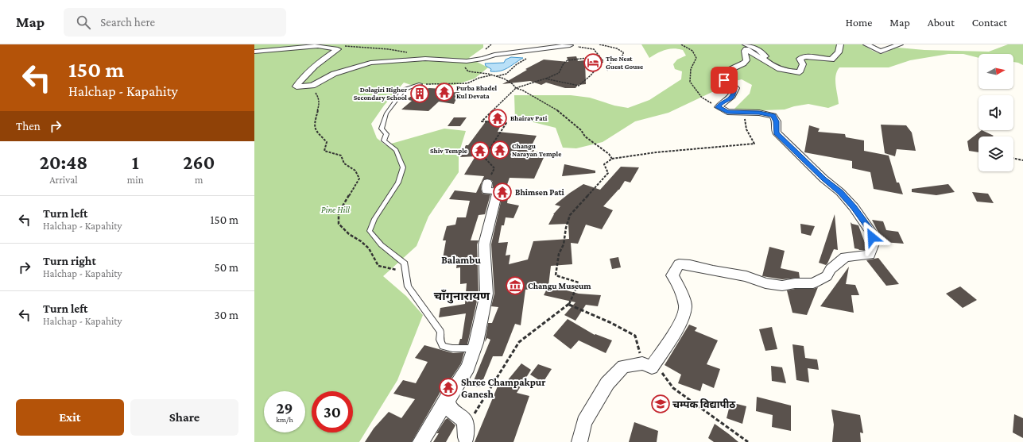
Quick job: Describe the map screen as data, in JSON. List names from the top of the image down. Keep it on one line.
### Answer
{"districts":["Balambu","चाँगुनारायण"],"parks":["Pine Hill"],"places":{"hotel":["The Nest Guest Gouse"],"temple":["Purba Bhadel Kul Devata","Bhairav Pati","Changu Narayan Temple","Shiv Temple","Bhimsen Pati","Shree Champakpur Ganesh"],"building":["Dolagiri Higher Secondary School"],"museum":["Changu Museum"],"school or university":["चम्पक विद्यापीठ"]},"north":"right","page":{"header":"Map","search":"Search here","nav":["Home","Map","About","Contact"],"turn":["150 m","Halchap - Kapahity"],"then":"Then","eta":["20:48","Arrival","1","min","260","m"],"list":[{"name":"Turn left","note":"Halchap - Kapahity","value":"150 m"},{"name":"Turn right","note":"Halchap - Kapahity","value":"50 m"},{"name":"Turn left","note":"Halchap - Kapahity","value":"30 m"}],"speed":"29 km/h","limit":"30","buttons":["Exit","Share"]}}
